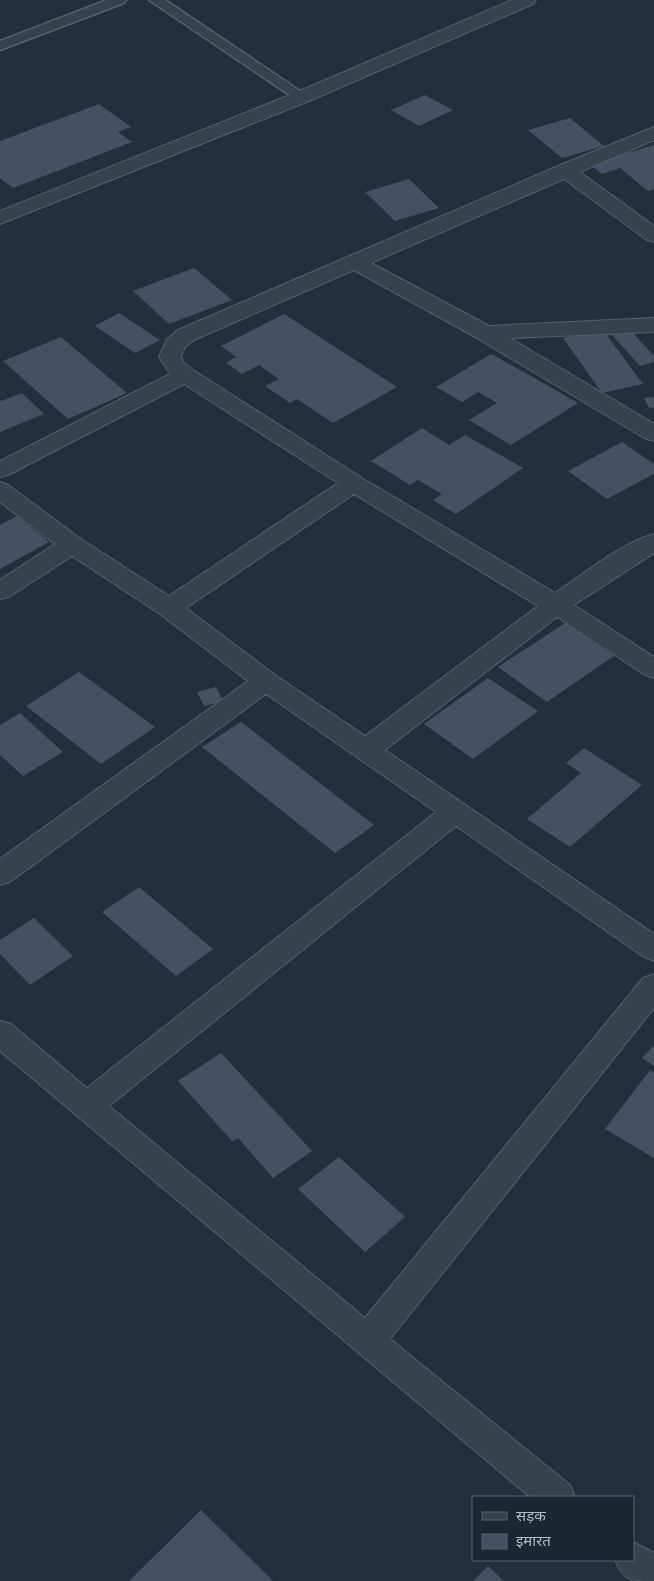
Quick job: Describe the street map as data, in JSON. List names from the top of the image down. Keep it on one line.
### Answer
{"legend":["सड़क","इमारत"]}
